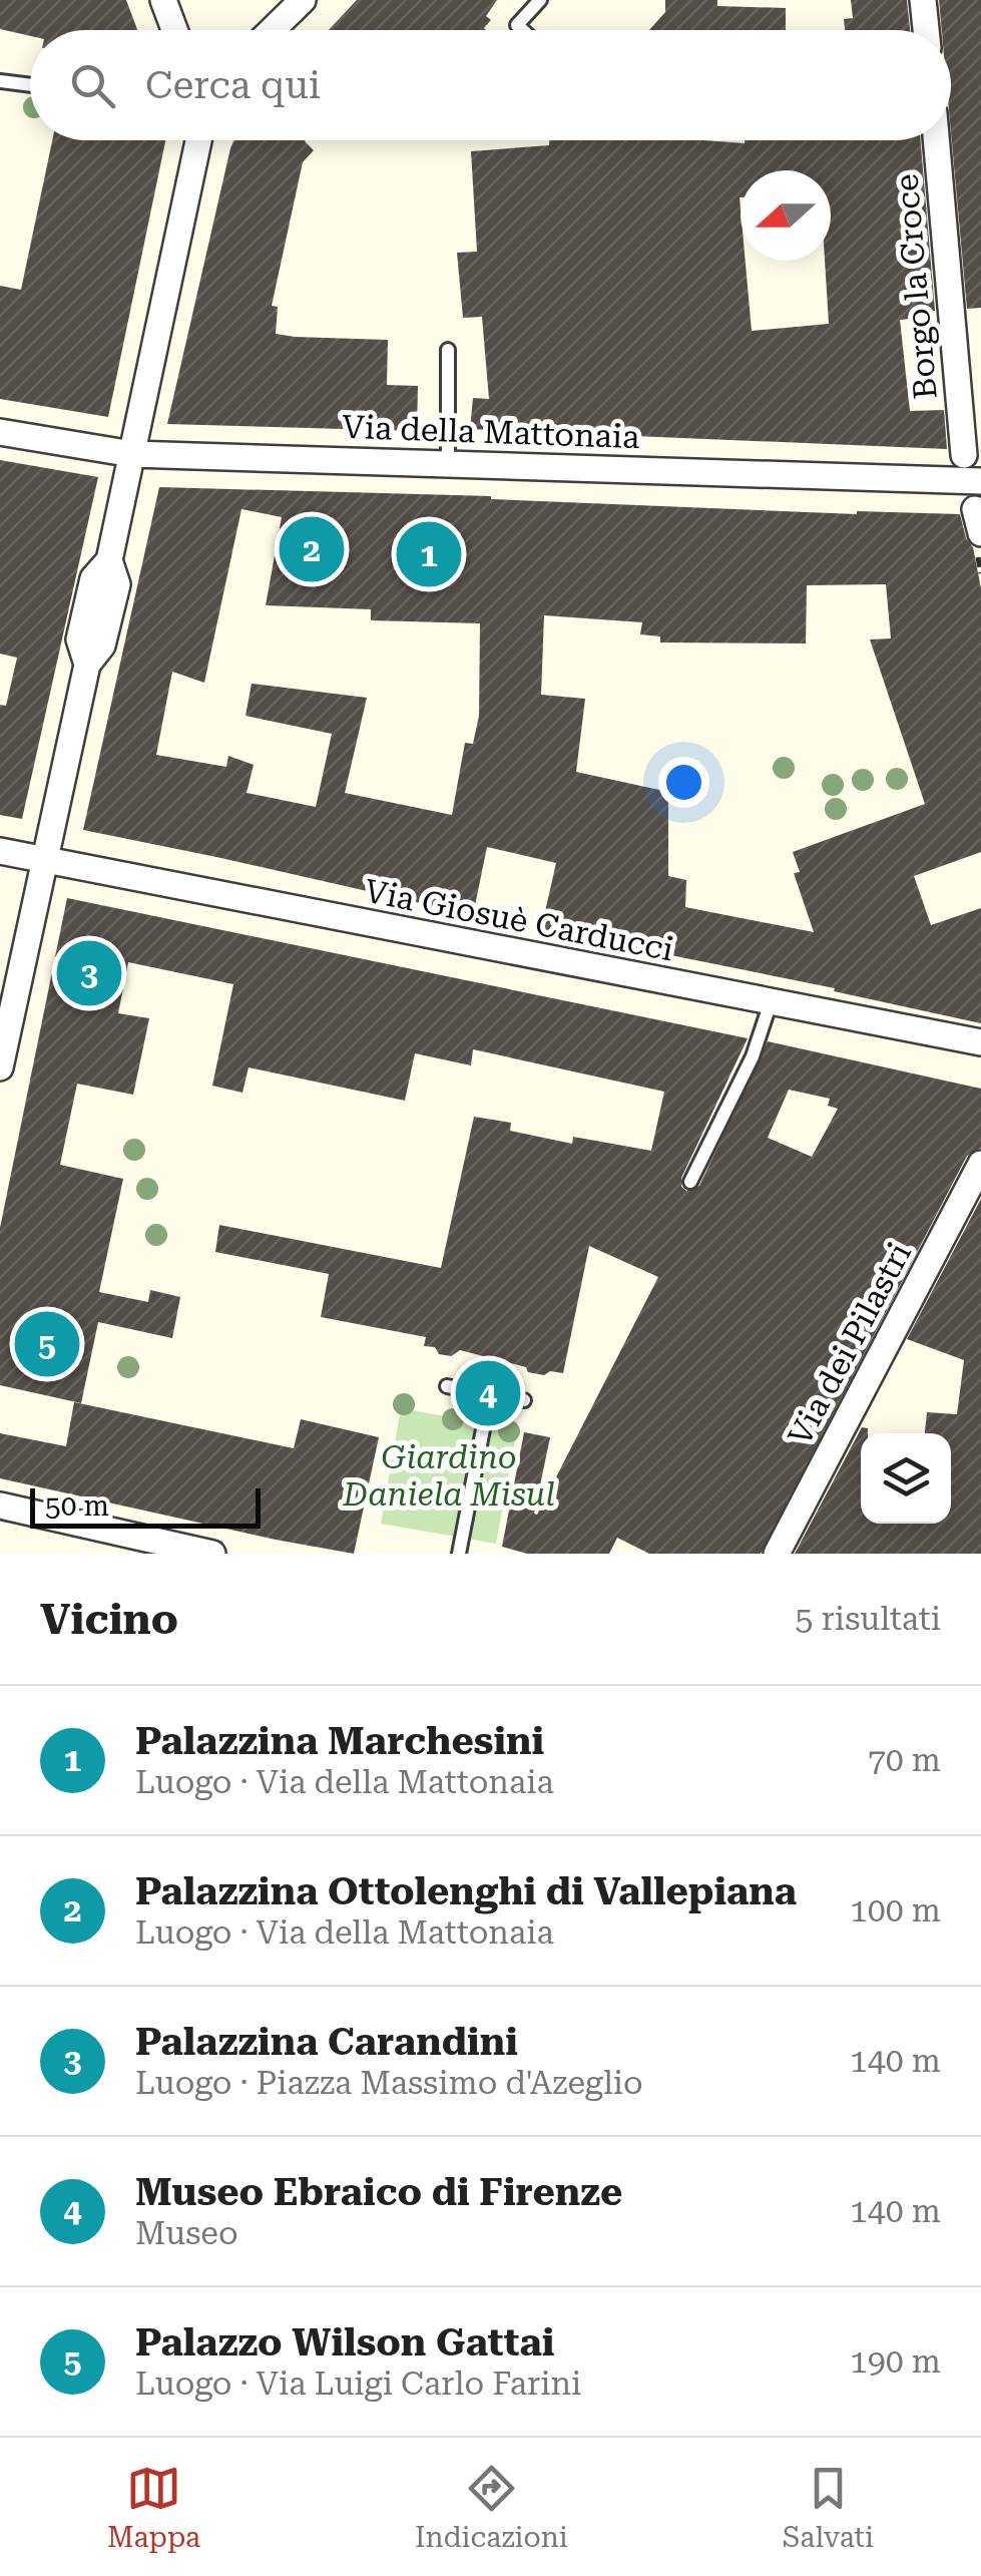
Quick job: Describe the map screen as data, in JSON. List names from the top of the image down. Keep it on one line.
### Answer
{"streets":{"street":["Borgo la Croce","Via della Mattonaia","Via Giosuè Carducci","Via dei Pilastri"]},"parks":["Giardino Daniela Misul"],"scale_bar":"50 m","north":"left","page":{"search":"Cerca qui","pins":["2","1","3","5","4"],"scale":"50 m","heading":["Vicino","5 risultati"],"list":[{"mark":"1","name":"Palazzina Marchesini","note":"Luogo · Via della Mattonaia","value":"70 m"},{"mark":"2","name":"Palazzina Ottolenghi di Vallepiana","note":"Luogo · Via della Mattonaia","value":"100 m"},{"mark":"3","name":"Palazzina Carandini","note":"Luogo · Piazza Massimo d'Azeglio","value":"140 m"},{"mark":"4","name":"Museo Ebraico di Firenze","note":"Museo","value":"140 m"},{"mark":"5","name":"Palazzo Wilson Gattai","note":"Luogo · Via Luigi Carlo Farini","value":"190 m"}],"nav":["Mappa","Indicazioni","Salvati"]}}
